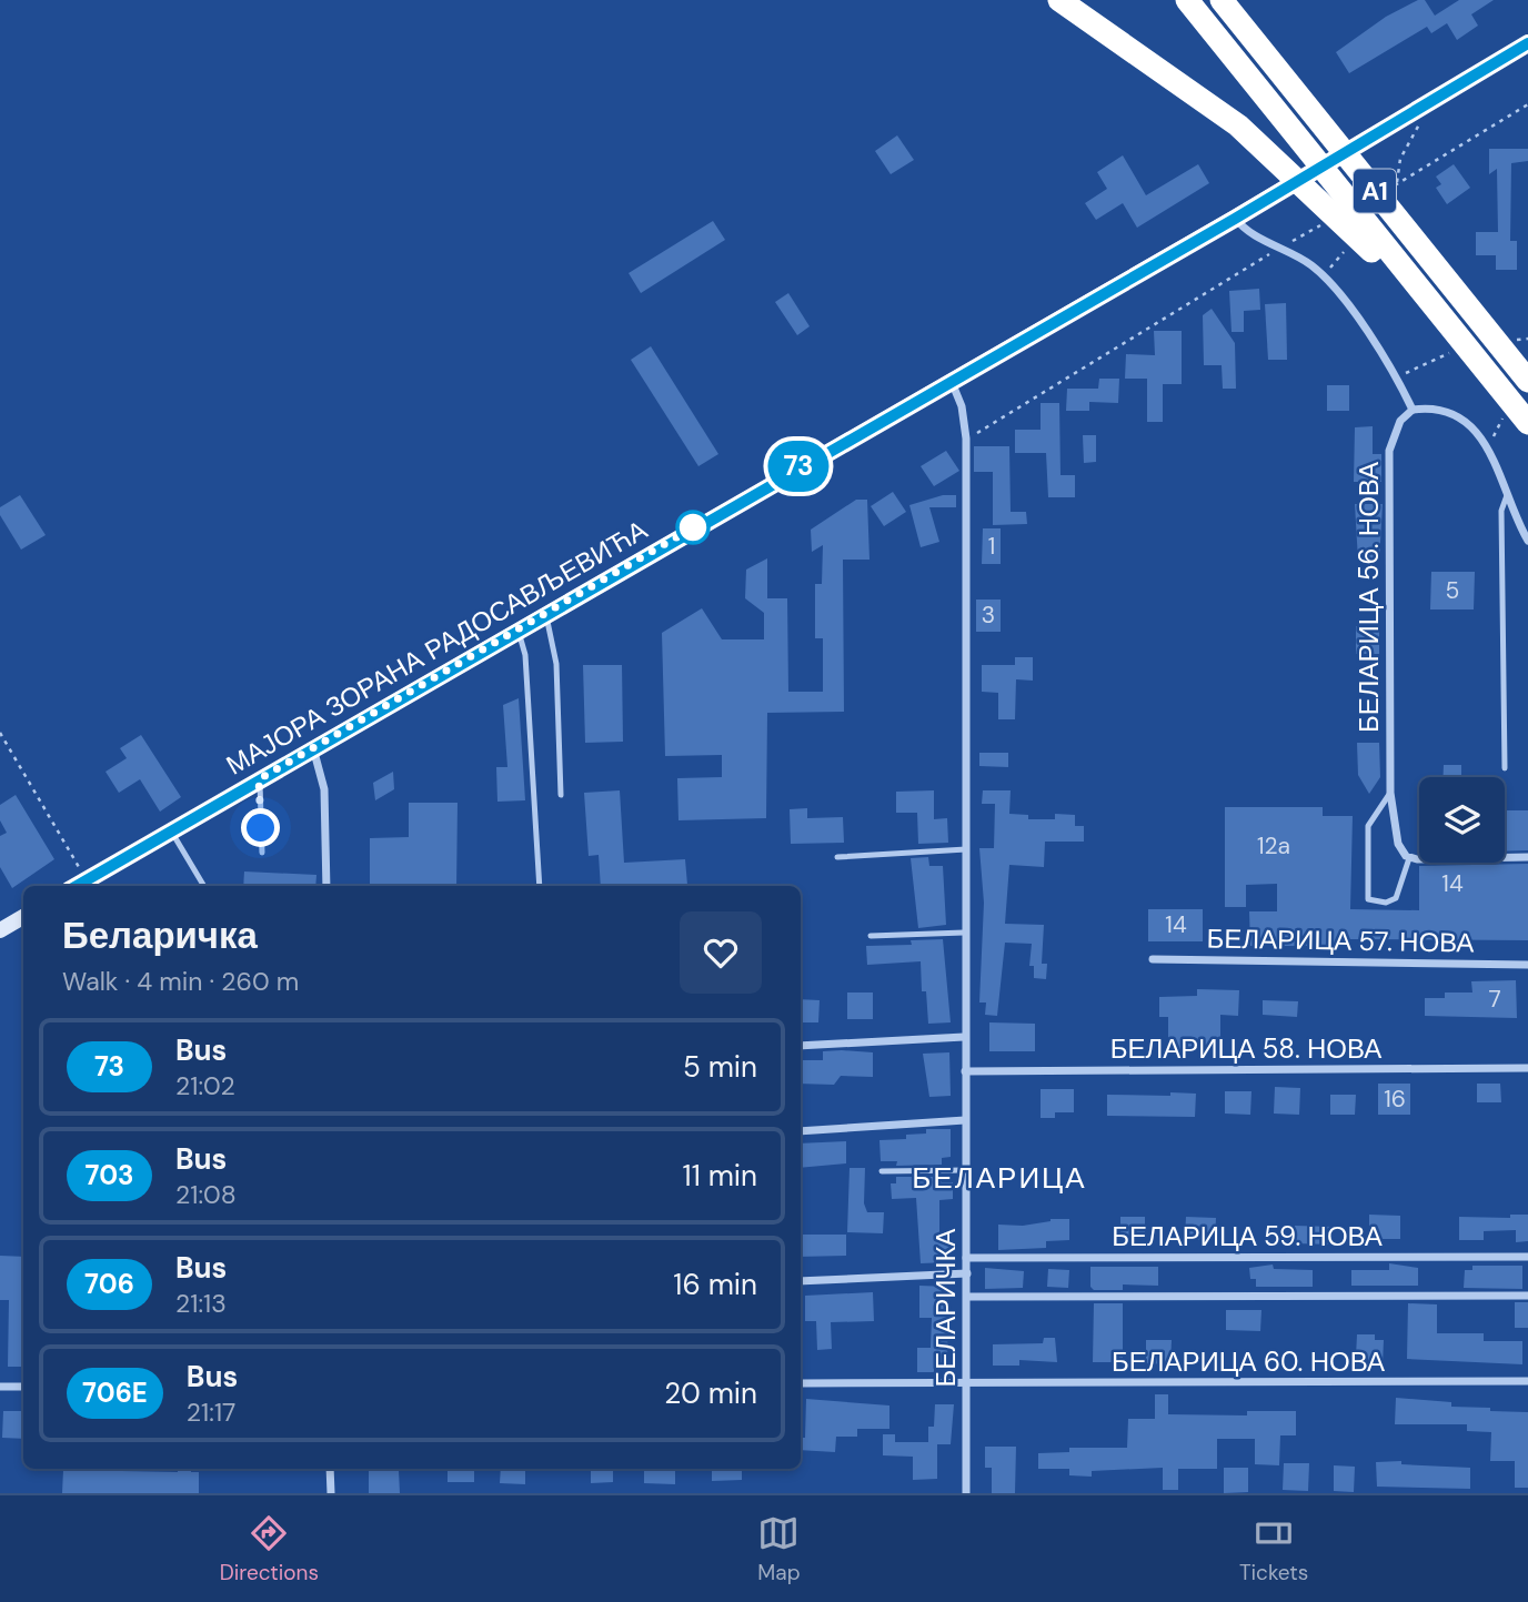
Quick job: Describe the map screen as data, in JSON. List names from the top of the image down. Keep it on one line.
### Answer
{"streets":{"highway":["A1"],"main road":["МАЈОРА ЗОРАНА РАДОСАВЉЕВИЋА"],"street":["БЕЛАРИЦА 56. НОВА","БЕЛАРИЦА 57. НОВА","БЕЛАРИЦА 58. НОВА","БЕЛАРИЦА 59. НОВА","БЕЛАРИЧКА","БЕЛАРИЦА 60. НОВА"]},"crossings":[["МАЈОРА ЗОРАНА РАДОСАВЉЕВИЋА","БЕЛАРИЧКА"],["БЕЛАРИЦА 58. НОВА","БЕЛАРИЧКА"],["БЕЛАРИЦА 59. НОВА","БЕЛАРИЧКА"],["БЕЛАРИЧКА","БЕЛАРИЦА 60. НОВА"]],"districts":["БЕЛАРИЦА"],"lines":["bus line 73"],"house_numbers":["1","5","3","12a","14","14","7","16"],"page":{"on_map":"73","heading":["Беларичка","Walk · 4 min · 260 m"],"list":[{"mark":"73","name":"Bus","note":"21:02","value":"5 min"},{"mark":"703","name":"Bus","note":"21:08","value":"11 min"},{"mark":"706","name":"Bus","note":"21:13","value":"16 min"},{"mark":"706E","name":"Bus","note":"21:17","value":"20 min"}],"tabs":["Directions","Map","Tickets"]}}
